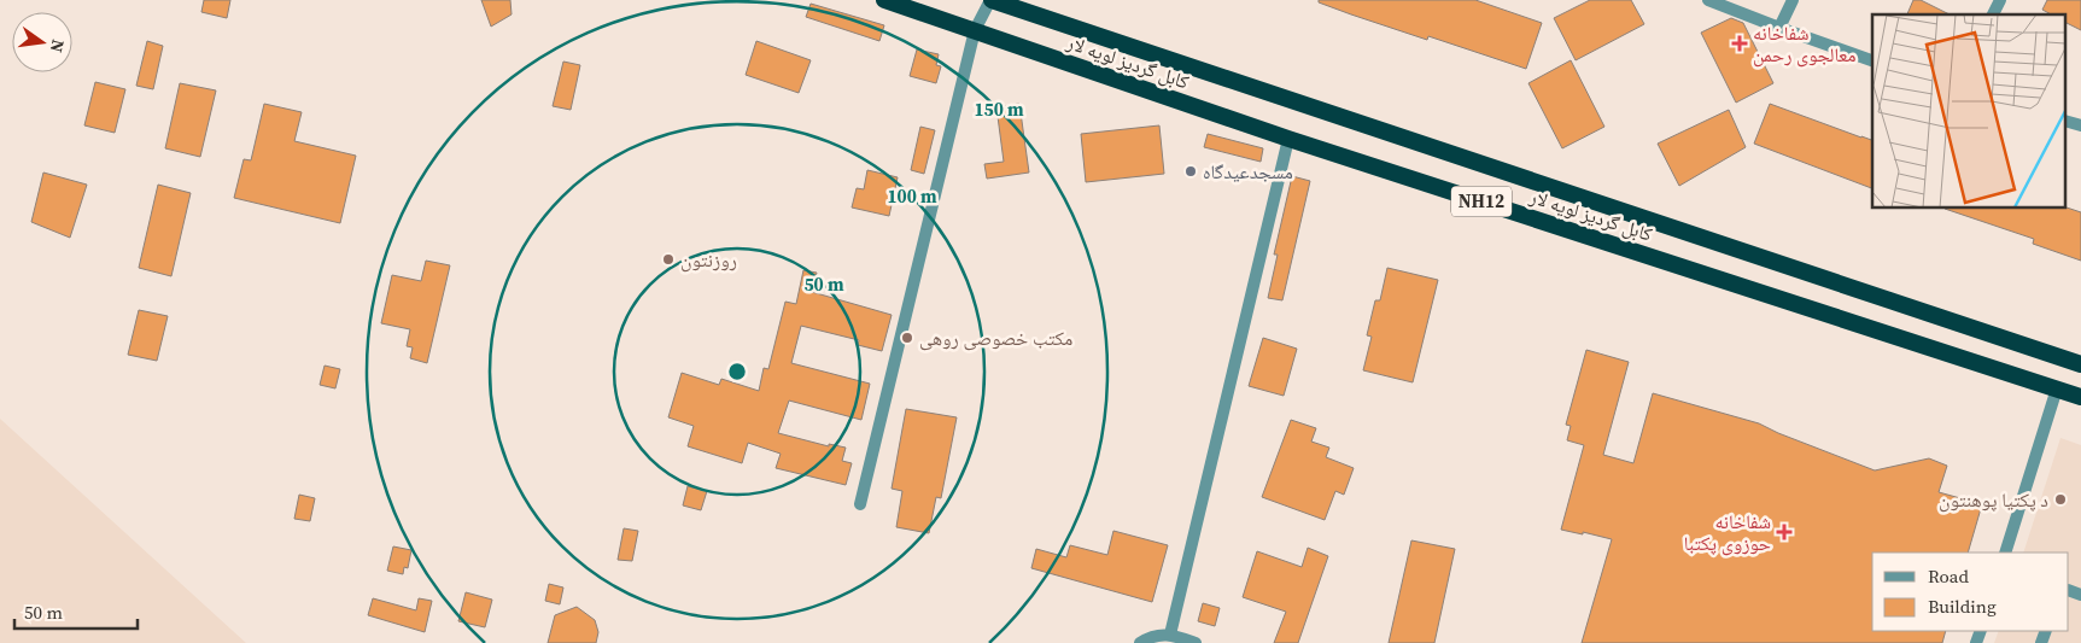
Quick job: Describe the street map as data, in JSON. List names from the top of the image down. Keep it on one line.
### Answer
{"streets":{"highway":["کابل گردیز لویه لار","NH12"]},"places":{"health":["شفاخانه معالجوی رحمن","شفاخانه حوزوی پکتبا"],"other":["مسجدعیدگاه","روزنتون","مکتب خصوصی روهی","د پکتیا پوهنتون"]},"legend":["Road","Building"],"scale_bar":"50 m","north":"right","rings":["150 m","100 m","50 m"]}
